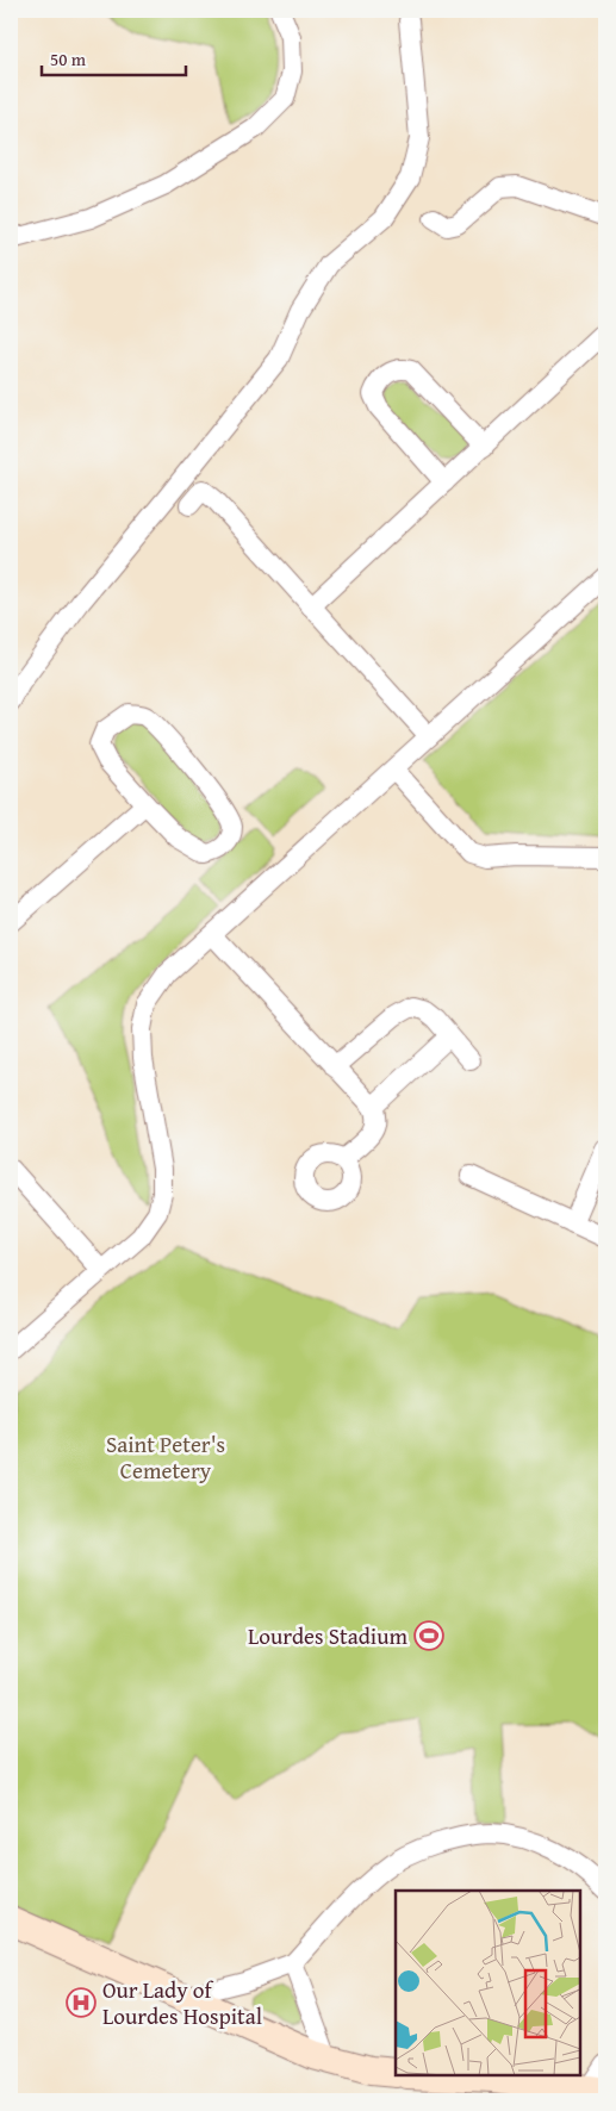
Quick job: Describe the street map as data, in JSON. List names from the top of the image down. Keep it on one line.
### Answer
{"parks":["Saint Peter's Cemetery"],"places":{"sports":["Lourdes Stadium"],"hospital":["Our Lady of Lourdes Hospital"]},"scale_bar":"50 m"}
